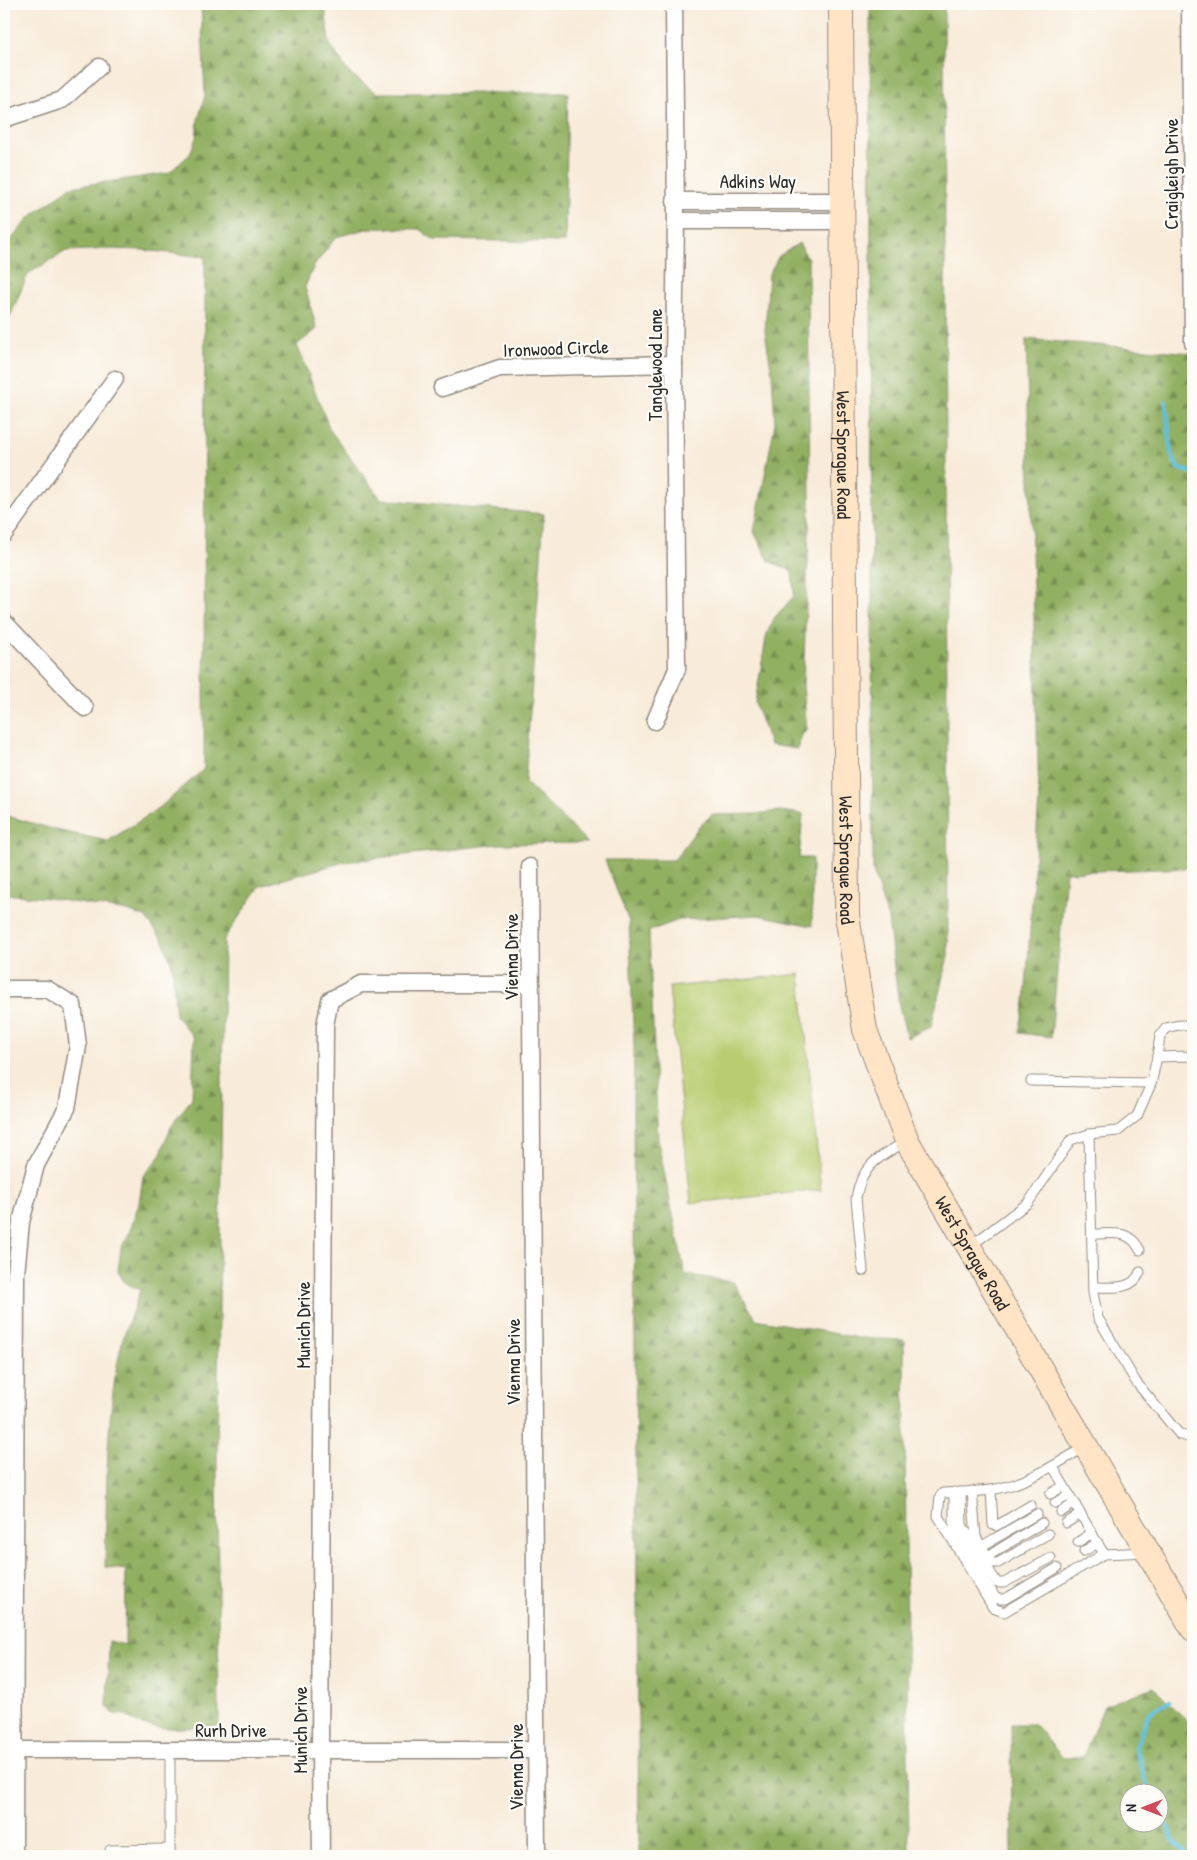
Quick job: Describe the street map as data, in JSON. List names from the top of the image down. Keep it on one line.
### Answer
{"streets":{"street":["Craigleigh Drive","Adkins Way","Ironwood Circle","Tanglewood Lane","West Sprague Road","Vienna Drive","Munich Drive","Rurh Drive"]},"crossings":[["Adkins Way","Tanglewood Lane"],["Adkins Way","West Sprague Road"],["Ironwood Circle","Tanglewood Lane"],["Vienna Drive","Munich Drive"],["Vienna Drive","Rurh Drive"],["Munich Drive","Rurh Drive"]],"north":"left"}
